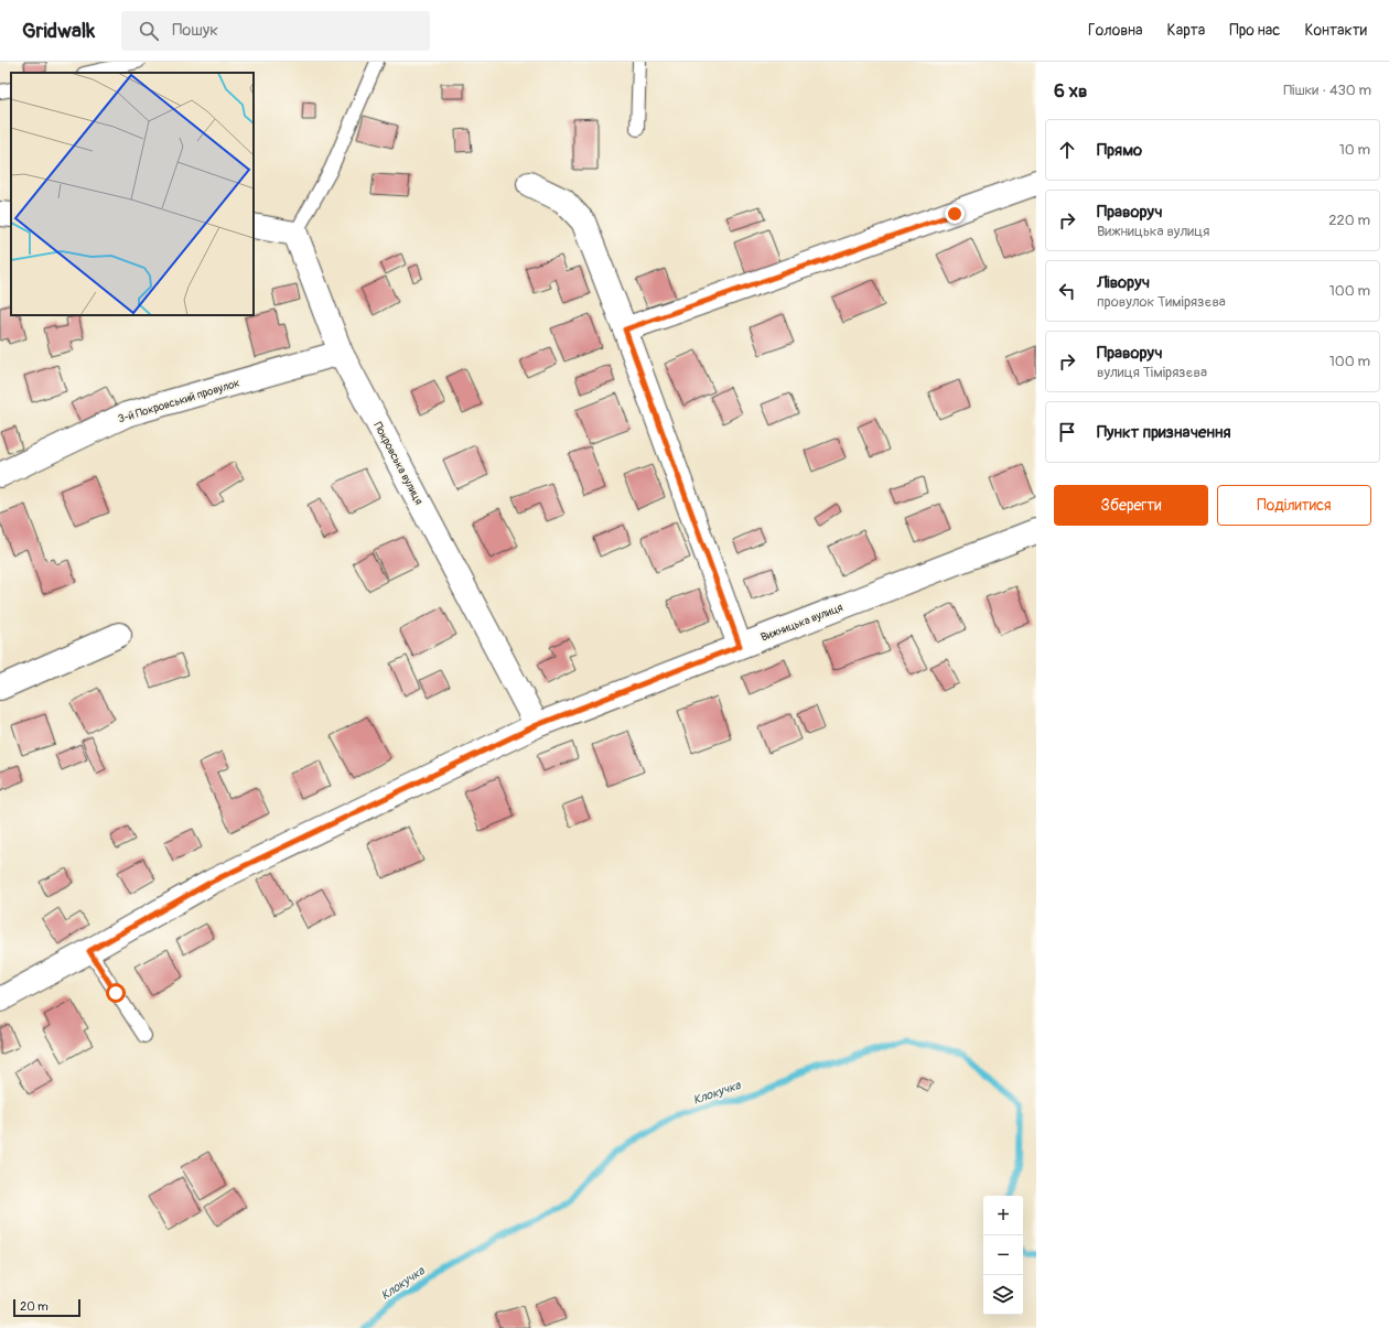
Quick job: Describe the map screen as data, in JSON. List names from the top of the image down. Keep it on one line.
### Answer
{"streets":{"street":["3-й Покровський провулок","Покровська вулиця","Вижницька вулиця"]},"crossings":[["3-й Покровський провулок","Покровська вулиця"],["Покровська вулиця","Вижницька вулиця"]],"water":["Клокучка"],"scale_bar":"20 m","page":{"header":"Gridwalk","search":"Пошук","nav":["Головна","Карта","Про нас","Контакти"],"heading":["6 хв","Пішки · 430 m"],"list":[["Прямо","10 m"],["Праворуч","Вижницька вулиця","220 m"],["Ліворуч","провулок Тимірязєва","100 m"],["Праворуч","вулиця Тімірязєва","100 m"],"Пункт призначення"],"buttons":["Зберегти","Поділитися"],"map_buttons":["+","−"],"scale":"20 m"}}
